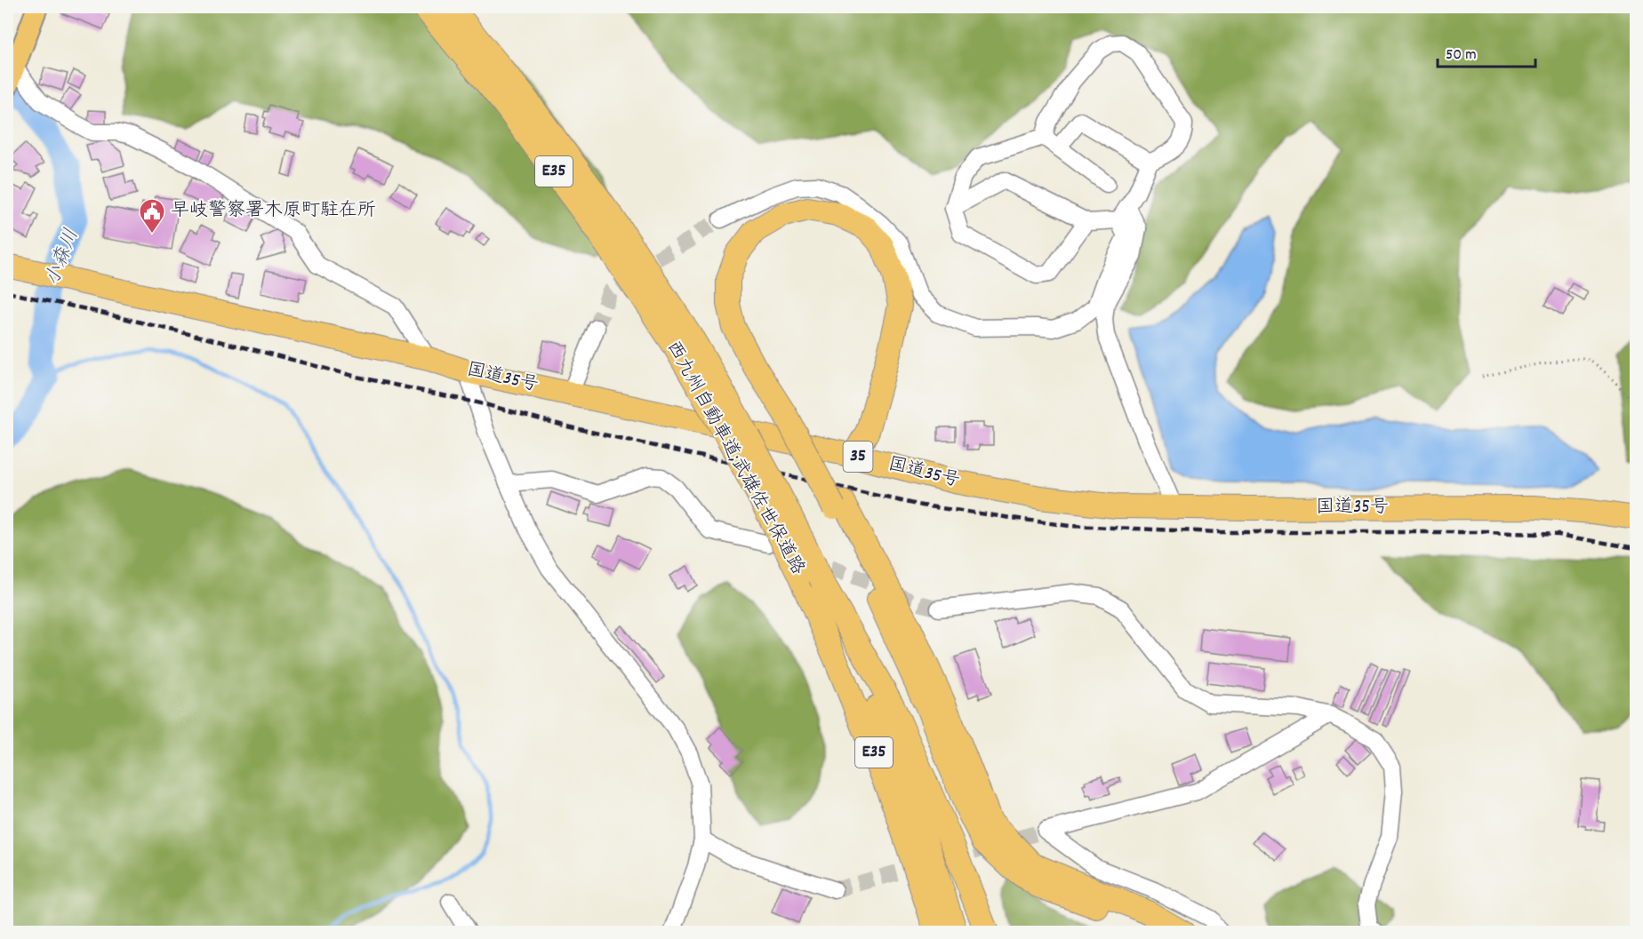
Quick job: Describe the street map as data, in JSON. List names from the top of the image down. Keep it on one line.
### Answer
{"streets":{"highway":["E35","国道35号","35","西九州自動車道;武雄佐世保道路"]},"water":["小森川"],"places":{"public building":["早岐警察署木原町駐在所"]},"scale_bar":"50 m"}
